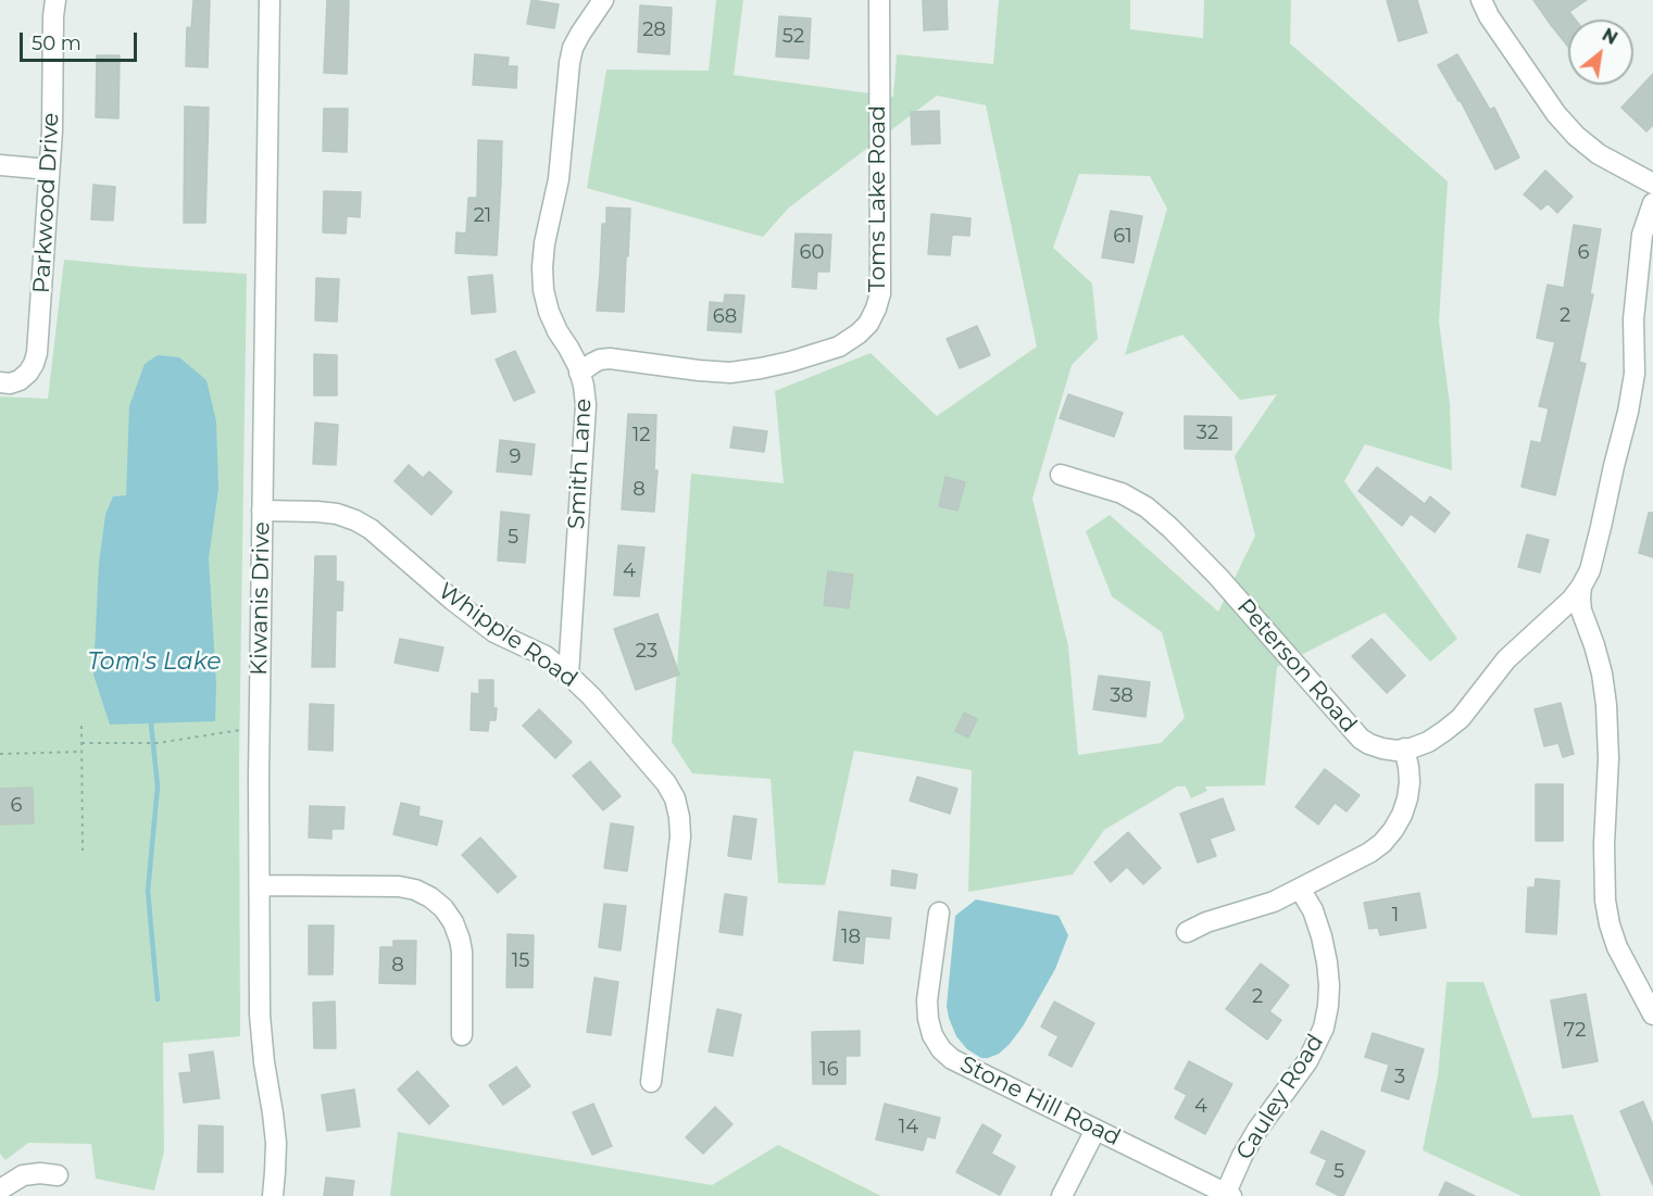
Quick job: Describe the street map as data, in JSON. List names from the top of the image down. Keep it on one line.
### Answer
{"streets":{"street":["Toms Lake Road","Parkwood Drive","Smith Lane","Kiwanis Drive","Whipple Road","Peterson Road","Cauley Road","Stone Hill Road"]},"crossings":[["Toms Lake Road","Smith Lane"],["Smith Lane","Whipple Road"],["Kiwanis Drive","Whipple Road"],["Cauley Road","Stone Hill Road"]],"water":["Tom's Lake"],"house_numbers":["28","52","21","61","60","6","2","68","32","12","9","8","5","4","23","38","6","1","18","15","8","2","72","16","3","4","14","5"],"scale_bar":"50 m","north":"top right"}
